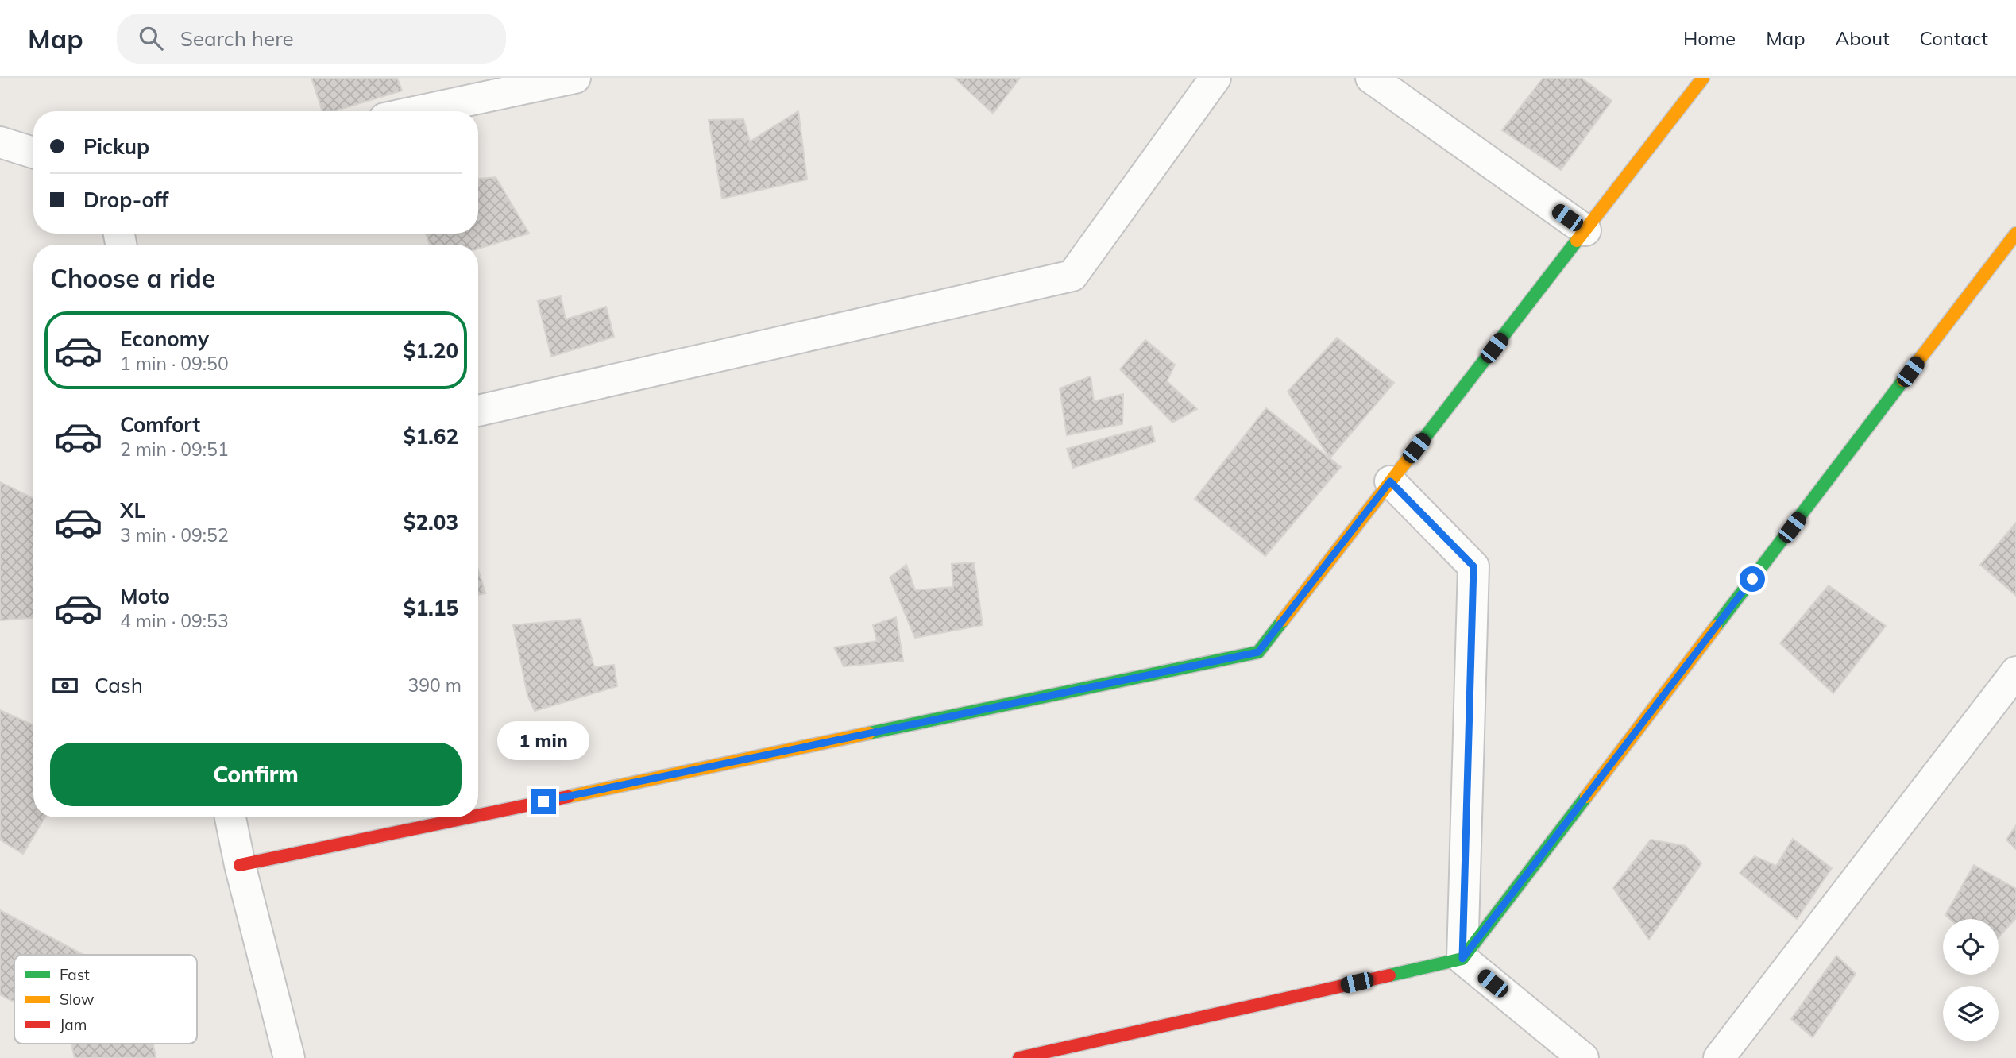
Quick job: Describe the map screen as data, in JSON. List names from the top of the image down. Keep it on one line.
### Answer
{"legend":["Fast","Slow","Jam"],"page":{"header":"Map","search":"Search here","nav":["Home","Map","About","Contact"],"banner":["Pickup","Drop-off"],"heading":"Choose a ride","list":[{"name":"Economy","note":"1 min · 09:50","value":"$1.20"},{"name":"Comfort","note":"2 min · 09:51","value":"$1.62"},{"name":"XL","note":"3 min · 09:52","value":"$2.03"},{"name":"Moto","note":"4 min · 09:53","value":"$1.15"}],"pay":["Cash","390 m"],"bubble":"1 min","buttons":"Confirm"}}
